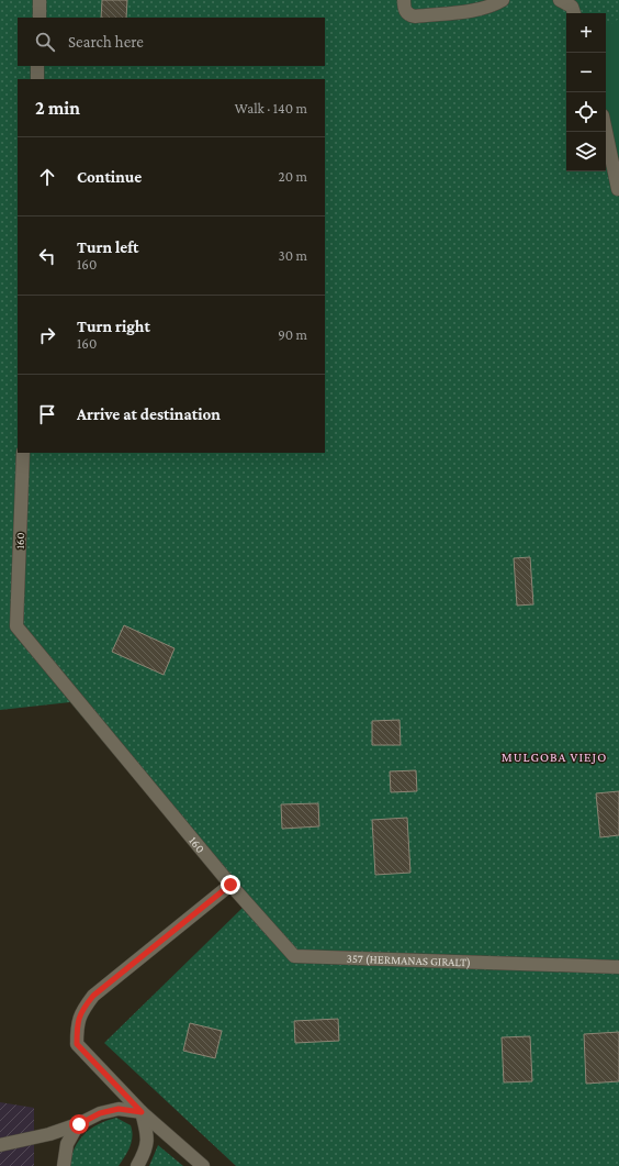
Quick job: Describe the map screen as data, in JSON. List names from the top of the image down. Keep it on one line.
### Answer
{"streets":{"street":["160","357 (HERMANAS GIRALT)"]},"crossings":[["160","357 (HERMANAS GIRALT)"]],"districts":["MULGOBA VIEJO"],"page":{"map_buttons":["+","−"],"search":"Search here","heading":["2 min","Walk · 140 m"],"list":[["Continue","20 m"],["Turn left","160","30 m"],["Turn right","160","90 m"],"Arrive at destination"]}}
